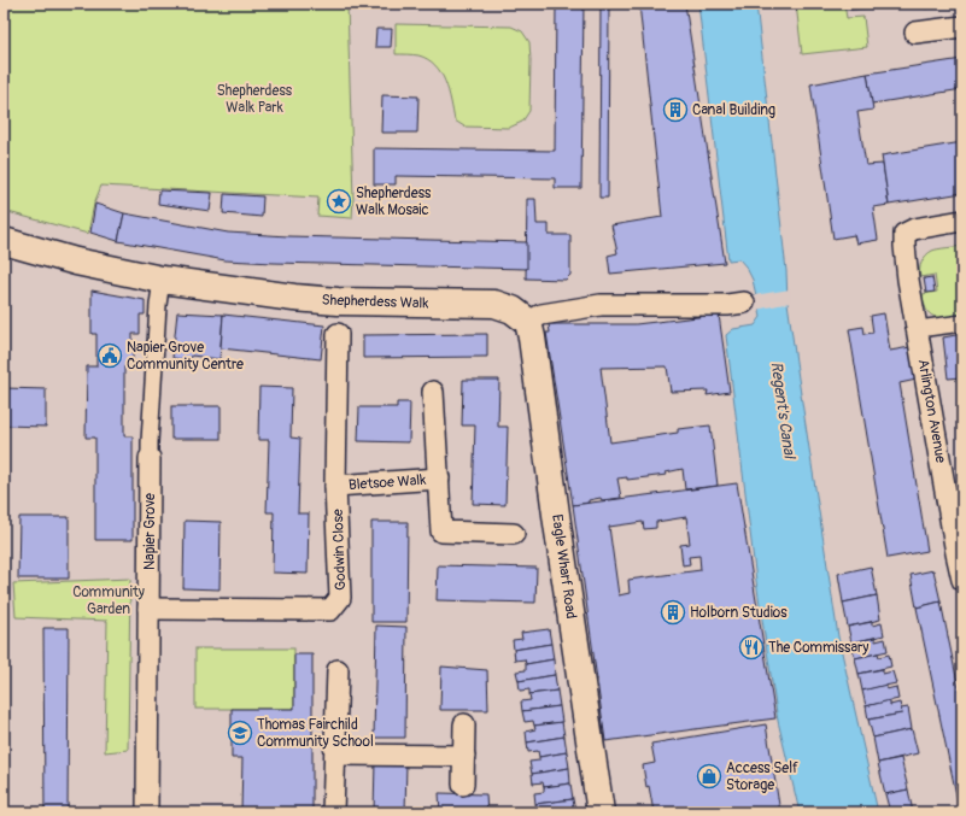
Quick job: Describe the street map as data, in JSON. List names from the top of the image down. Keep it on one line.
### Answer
{"streets":{"main road":["Shepherdess Walk","Eagle Wharf Road"],"street":["Arlington Avenue","Bletsoe Walk","Napier Grove","Godwin Close"]},"crossings":[["Shepherdess Walk","Napier Grove"],["Shepherdess Walk","Eagle Wharf Road"],["Bletsoe Walk","Godwin Close"],["Napier Grove","Godwin Close"]],"water":["Regent's Canal"],"parks":["Shepherdess Walk Park","Community Garden"],"places":{"building":["Canal Building","Holborn Studios"],"place":["Shepherdess Walk Mosaic"],"public building":["Napier Grove Community Centre"],"restaurant":["The Commissary"],"school or university":["Thomas Fairchild Community School"],"shop":["Access Self Storage"]}}
